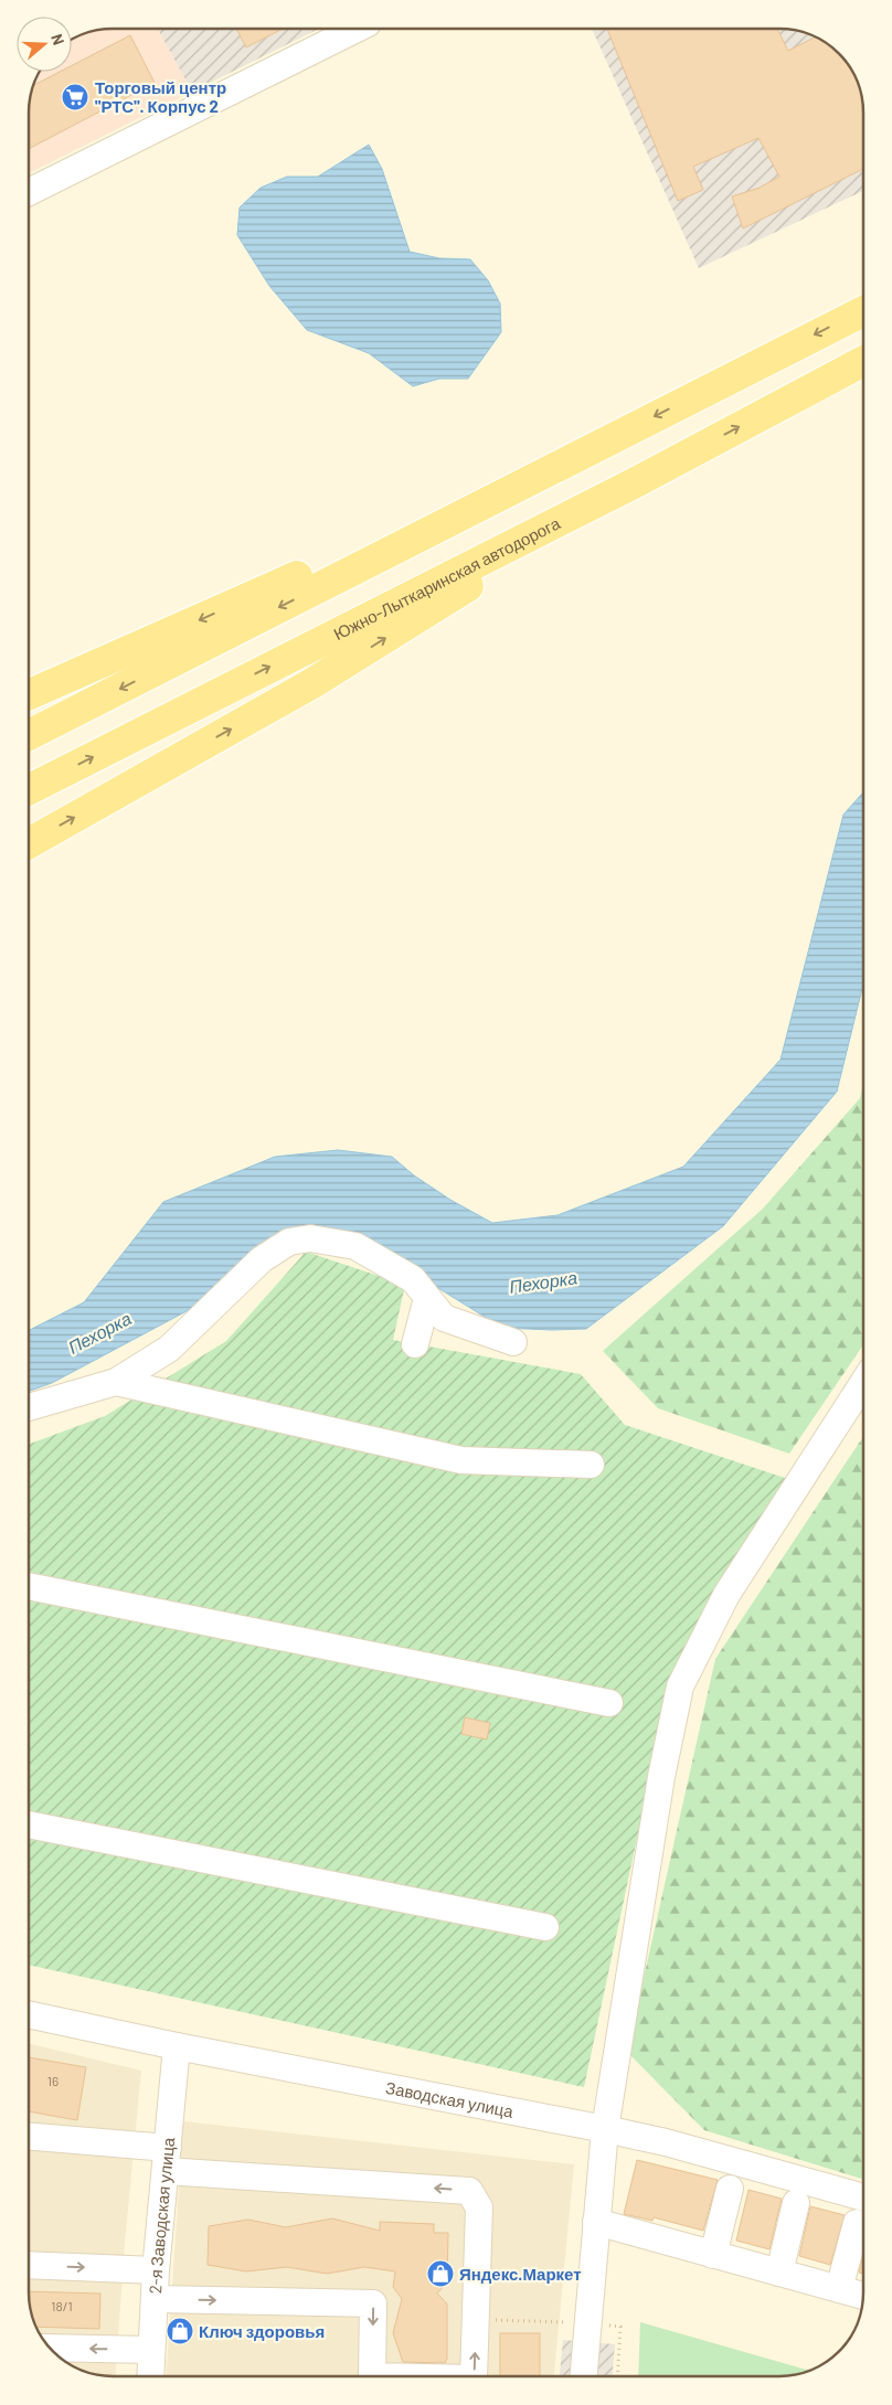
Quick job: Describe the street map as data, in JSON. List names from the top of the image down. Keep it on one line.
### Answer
{"streets":{"main road":["Южно-Лыткаринская автодорога"],"street":["Заводская улица","2-я Заводская улица"]},"crossings":[["Заводская улица","2-я Заводская улица"]],"water":["Пехорка"],"places":{"supermarket":["Торговый центр \"РТС\". Корпус 2"],"shop":["Яндекс.Маркет","Ключ здоровья"]},"house_numbers":["16","18/1"],"north":"right"}
